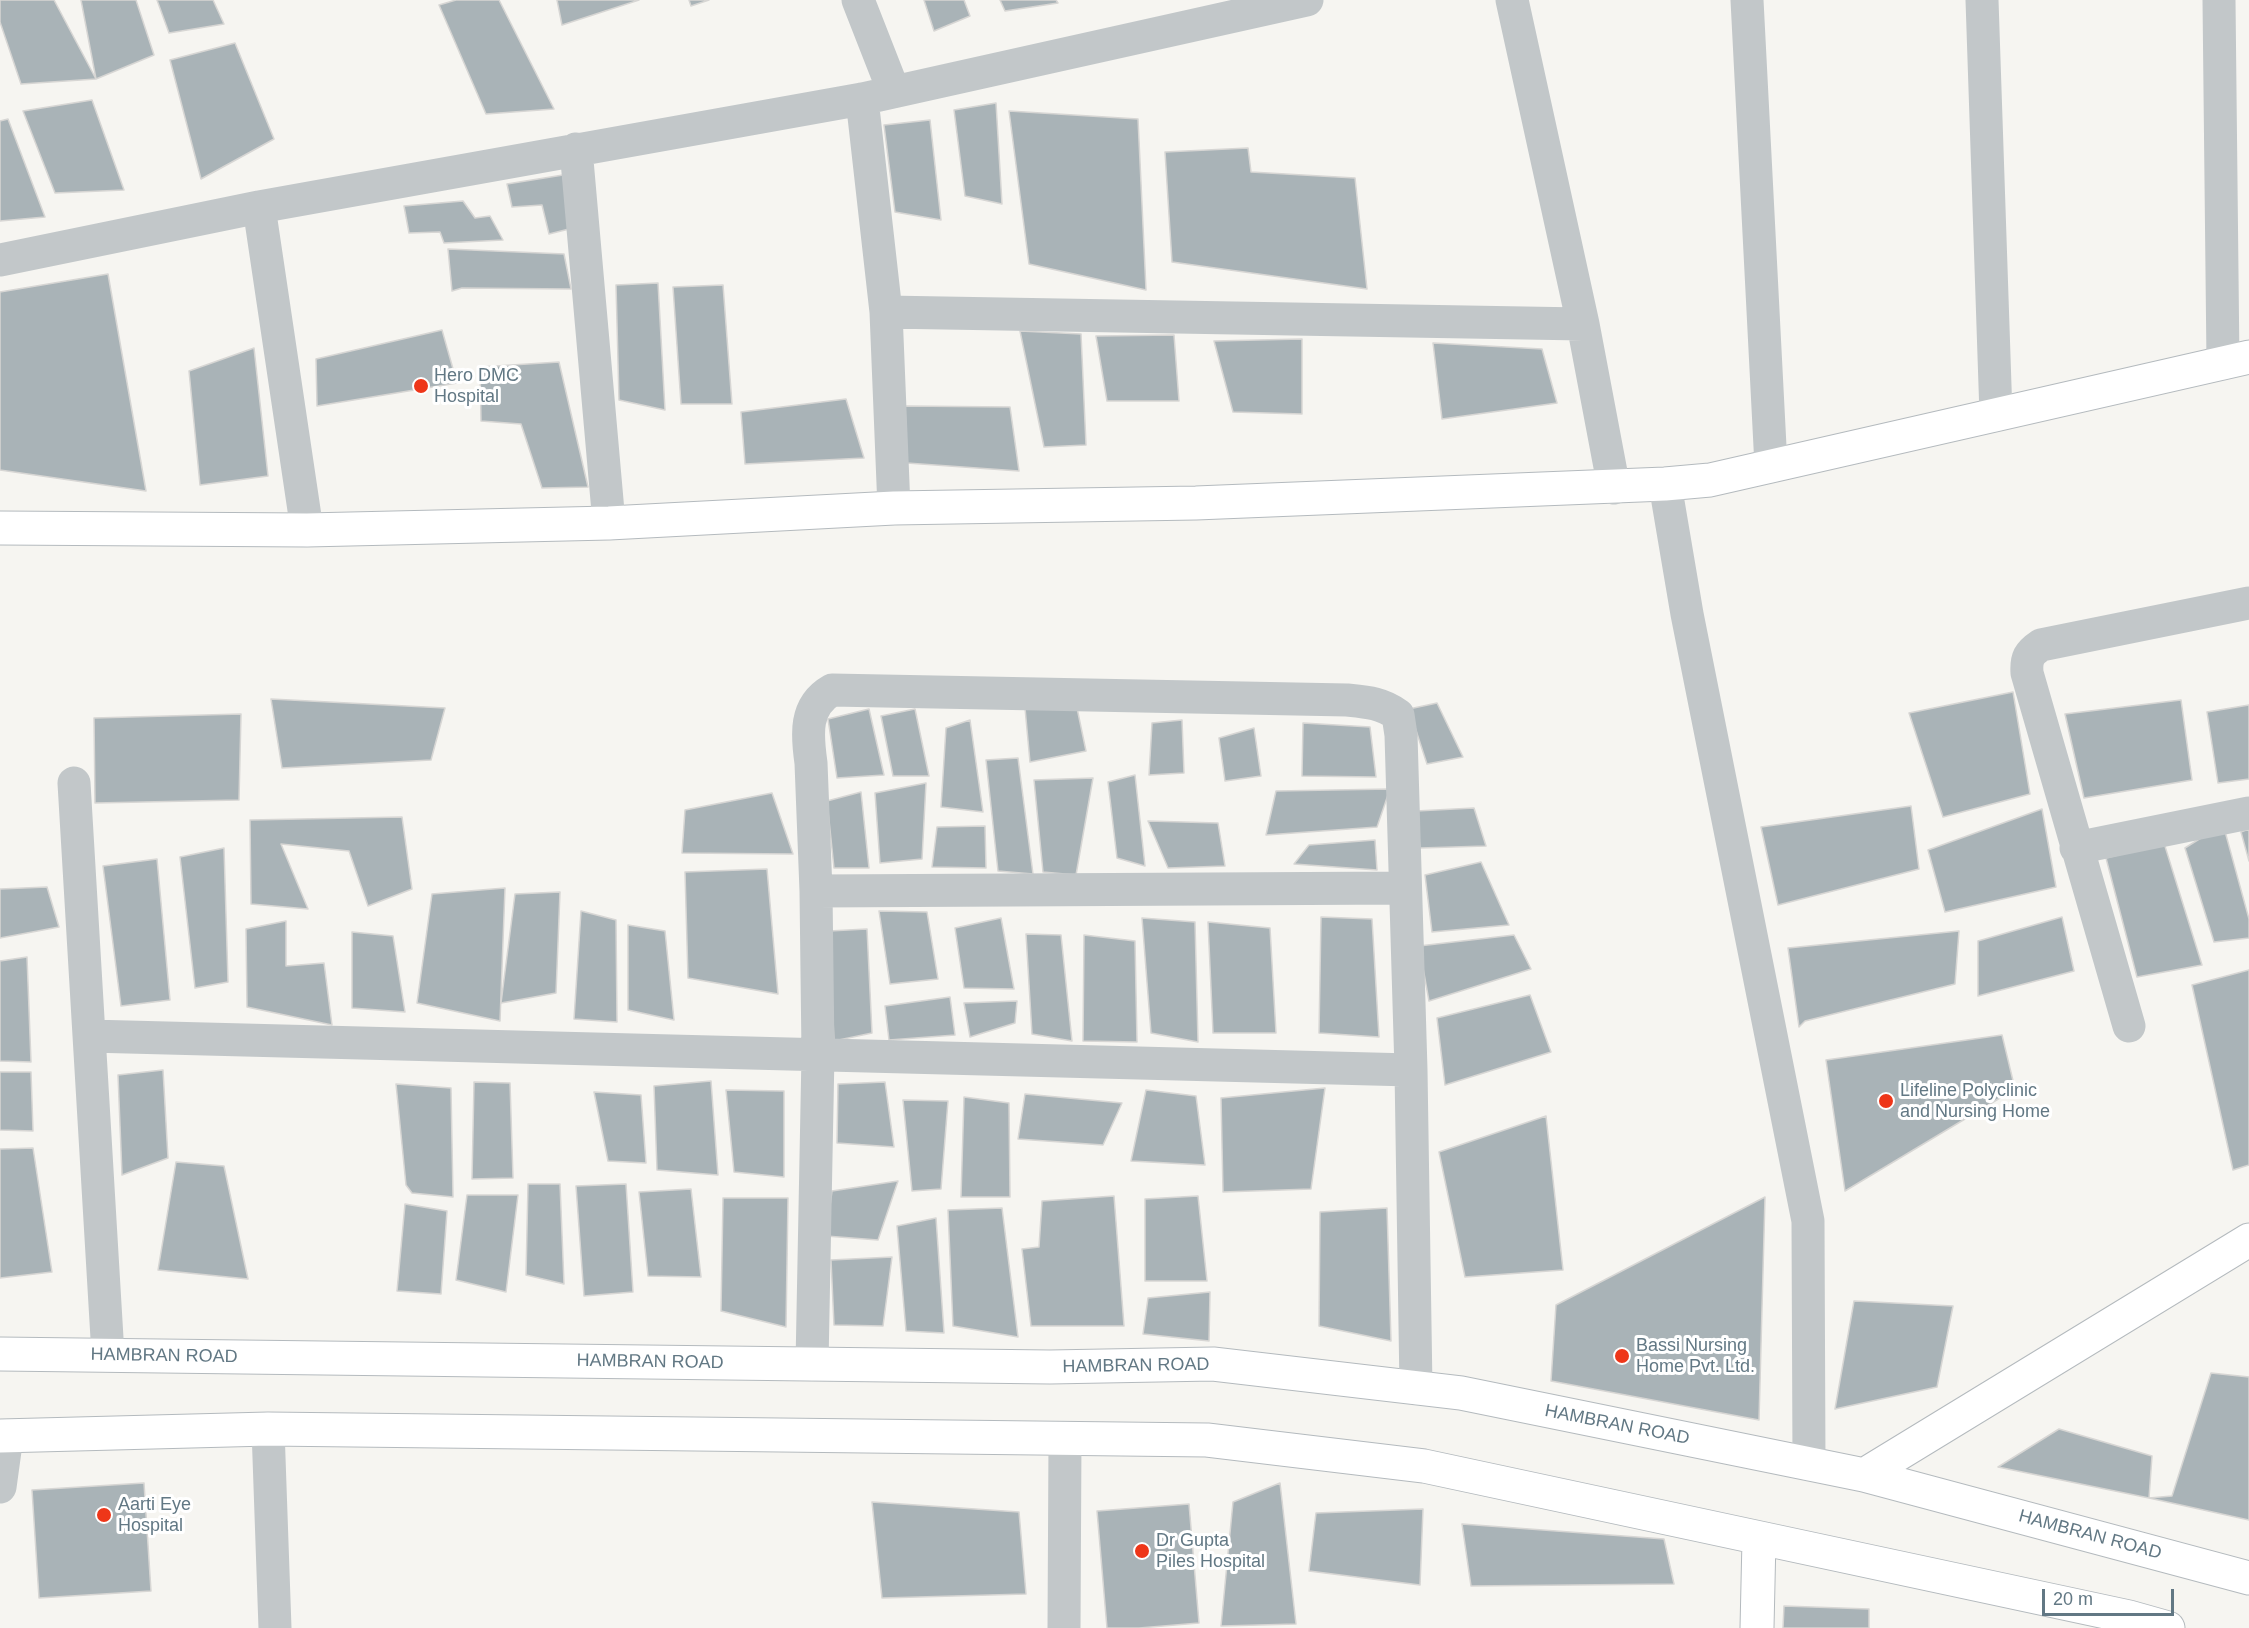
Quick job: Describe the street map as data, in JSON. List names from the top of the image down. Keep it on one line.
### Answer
{"streets":{"main road":["HAMBRAN ROAD"]},"places":["Hero DMC Hospital","Lifeline Polyclinic and Nursing Home","Bassi Nursing Home Pvt. Ltd.","Aarti Eye Hospital","Dr Gupta Piles Hospital"],"scale_bar":"20 m"}
